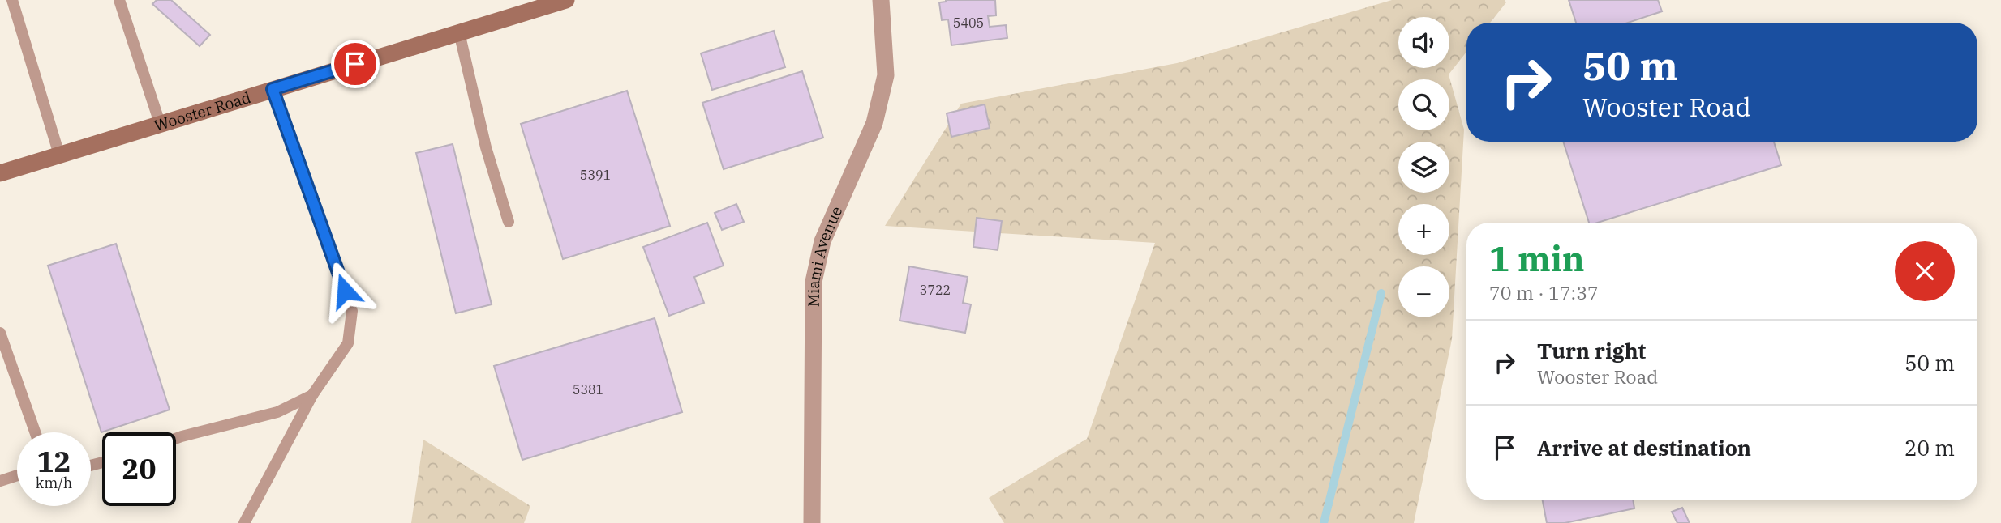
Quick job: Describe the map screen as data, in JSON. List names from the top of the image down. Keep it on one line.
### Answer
{"streets":{"street":["Wooster Road","Miami Avenue"]},"house_numbers":["5405","5391","3722","5381"],"page":{"map_buttons":["+","−"],"turn":["50 m","Wooster Road"],"heading":["1 min","70 m · 17:37"],"list":[{"name":"Turn right","note":"Wooster Road","value":"50 m"},{"name":"Arrive at destination","value":"20 m"}],"speed":"12 km/h","limit":"20"}}
